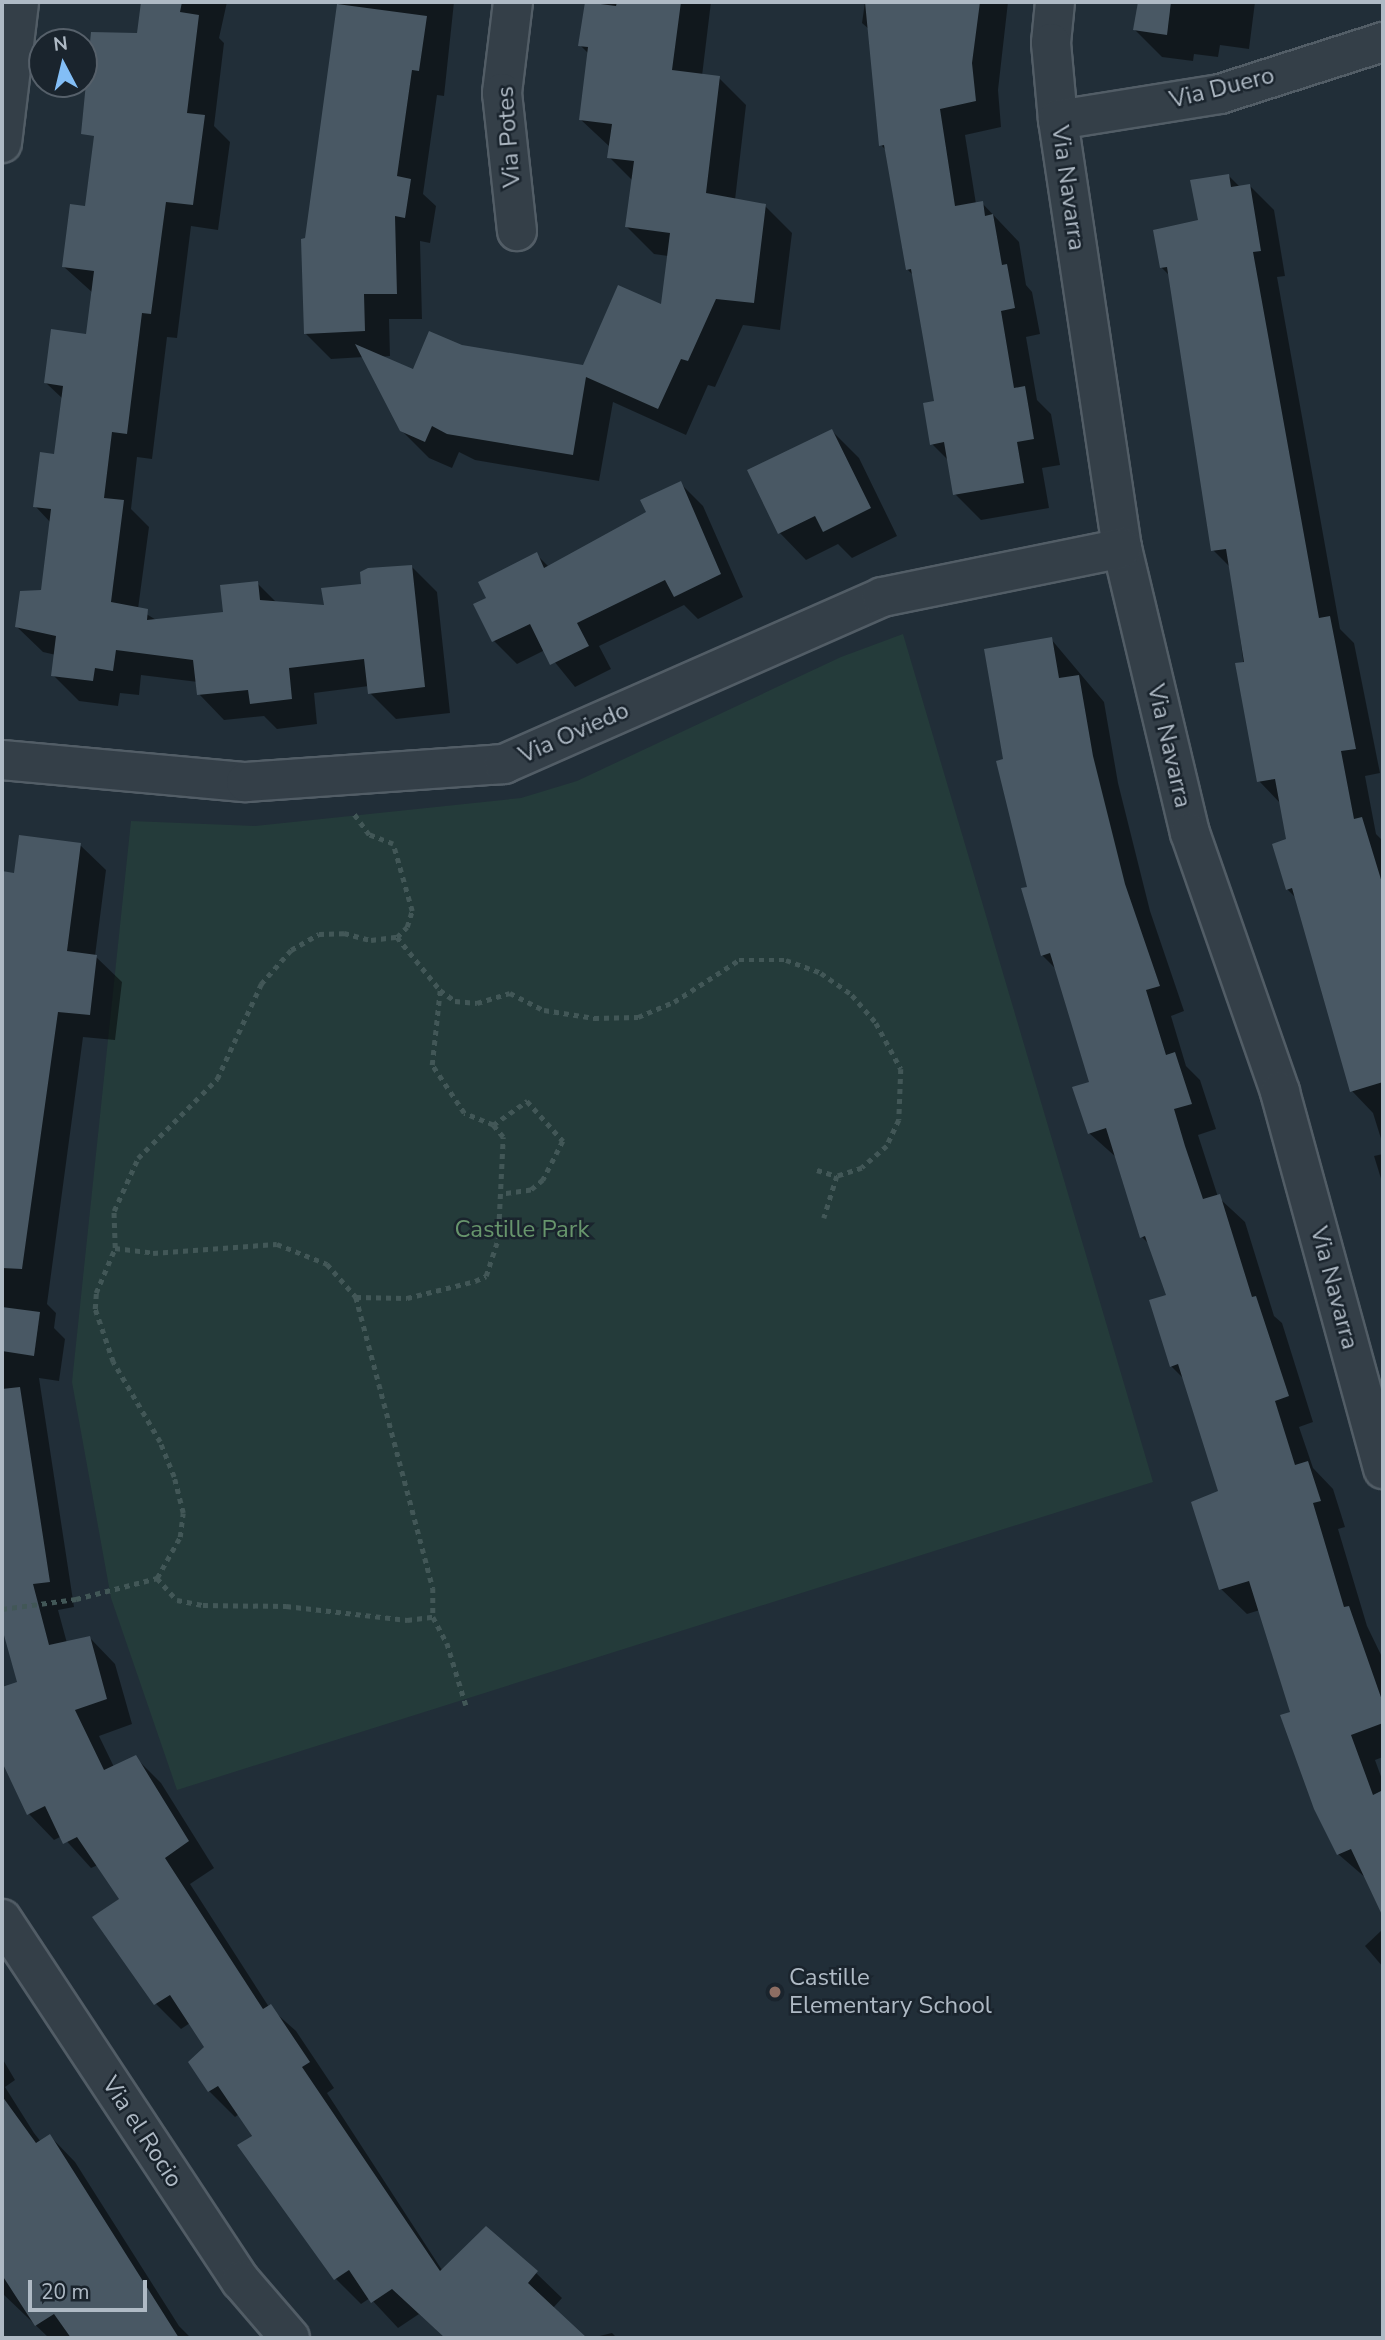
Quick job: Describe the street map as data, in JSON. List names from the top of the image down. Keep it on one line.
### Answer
{"streets":{"street":["Via Duero","Via Potes","Via Navarra","Via Oviedo","Via el Rocio"]},"crossings":[["Via Duero","Via Navarra"],["Via Navarra","Via Oviedo"]],"parks":["Castille Park"],"places":["Castille Elementary School"],"scale_bar":"20 m","north":"top"}
